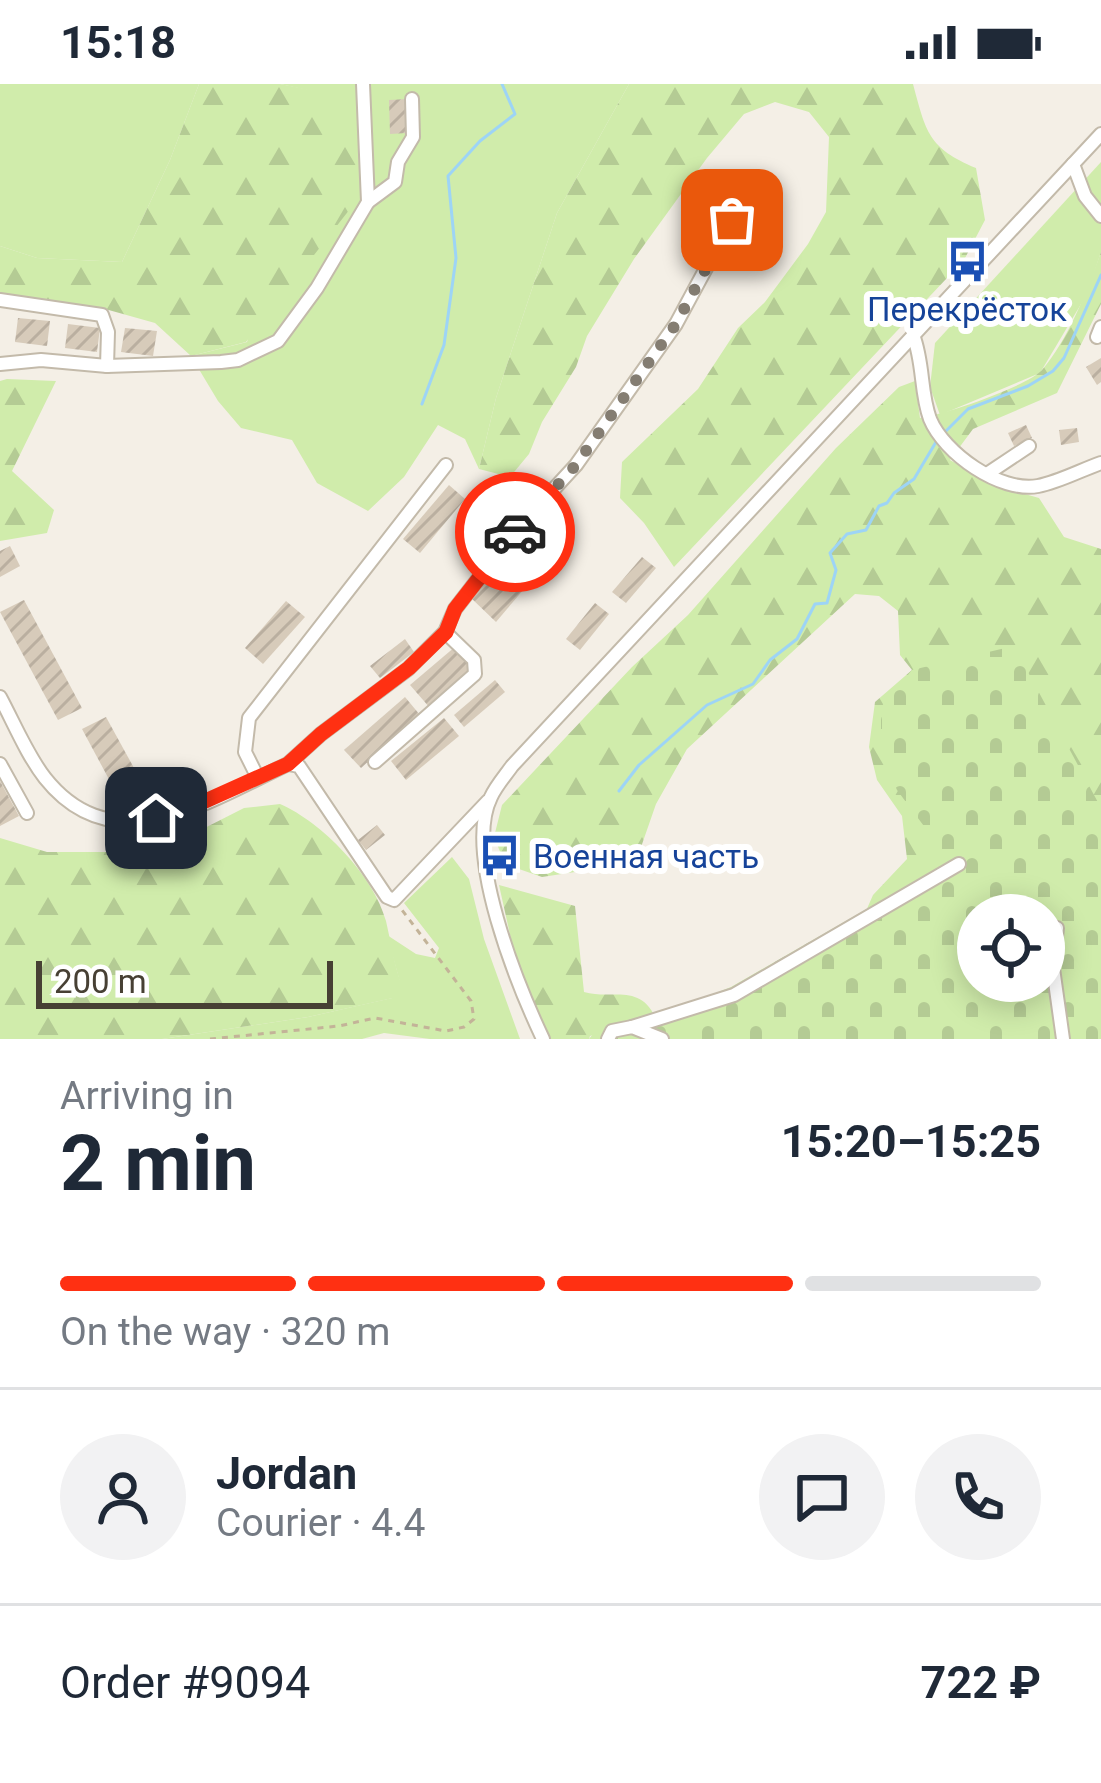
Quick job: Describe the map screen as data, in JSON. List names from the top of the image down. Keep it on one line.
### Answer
{"places":{"bus stop":["Перекрёсток","Военная часть"]},"scale_bar":"200 m","page":{"status":"15:18","scale":"200 m","heading":["2 min","Arriving in","15:20–15:25"],"panel":["Jordan","Courier · 4.4","Order #9094","722 ₽"],"bar":"On the way · 320 m"}}
